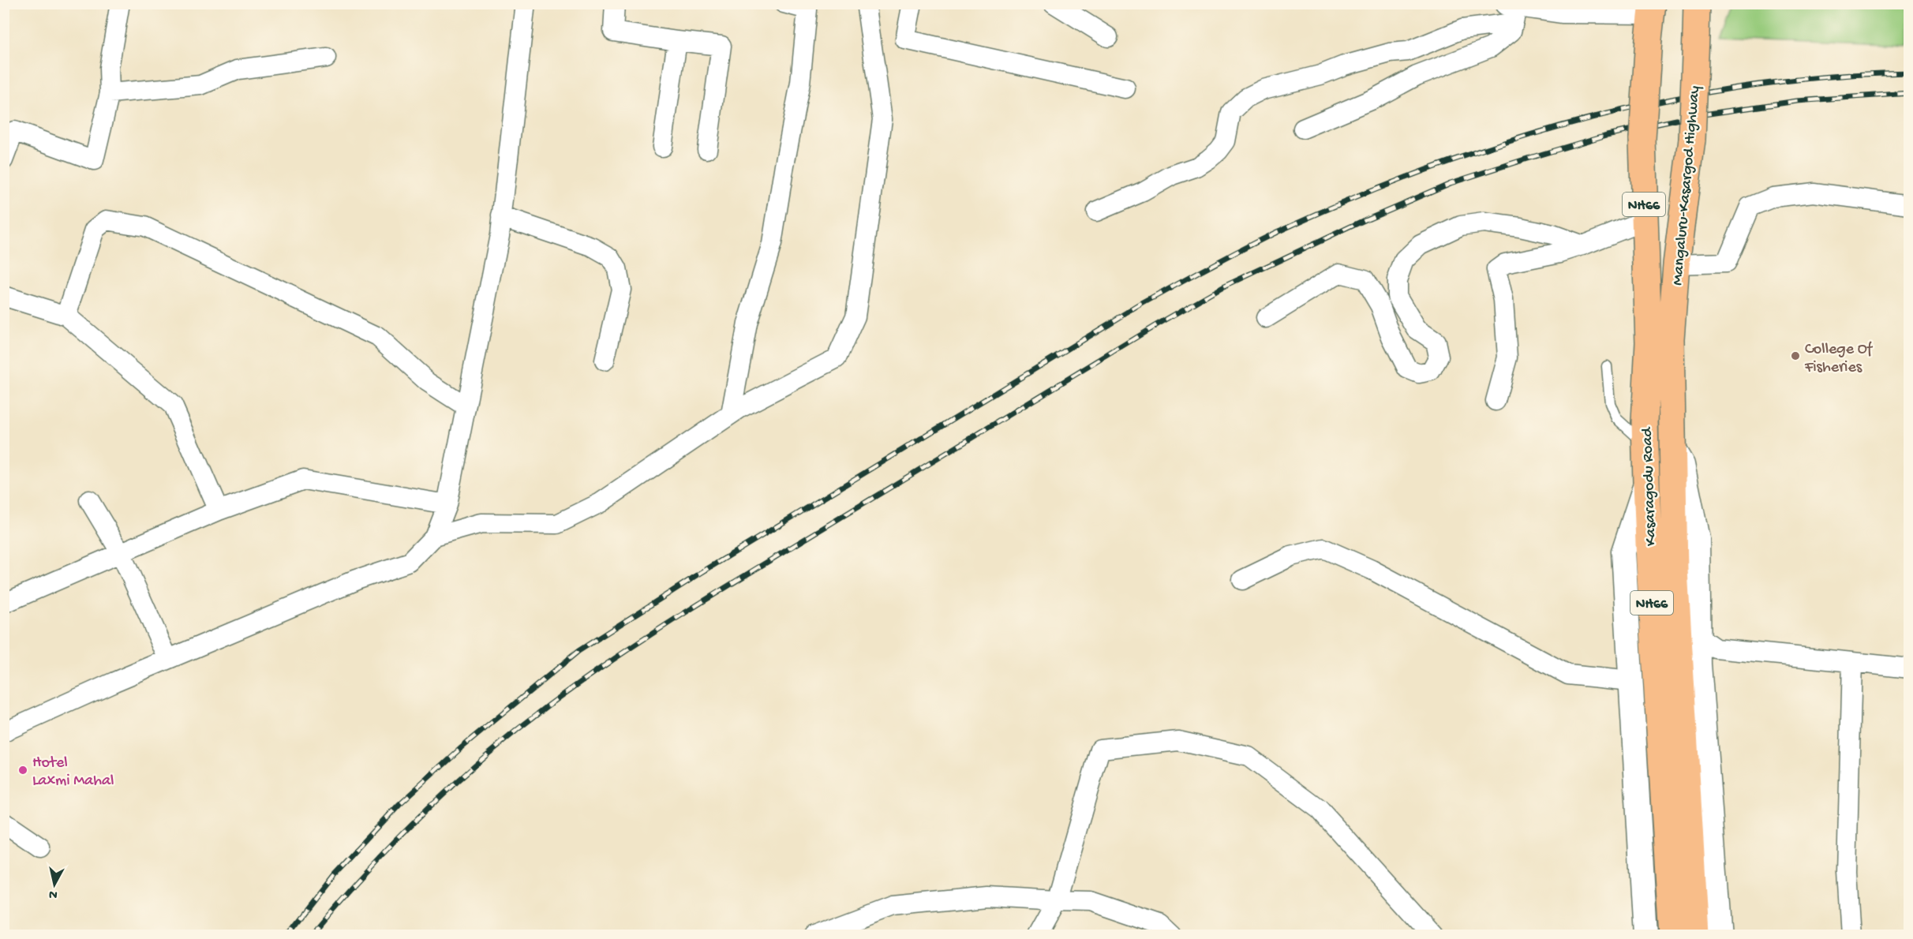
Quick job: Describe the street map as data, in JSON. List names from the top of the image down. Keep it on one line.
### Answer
{"streets":{"highway":["Mangaluru-Kasargod Highway","NH66","Kasaragodu Road"]},"crossings":[["Mangaluru-Kasargod Highway","Kasaragodu Road"]],"places":["College Of Fisheries","Hotel Laxmi Mahal"],"north":"bottom"}
